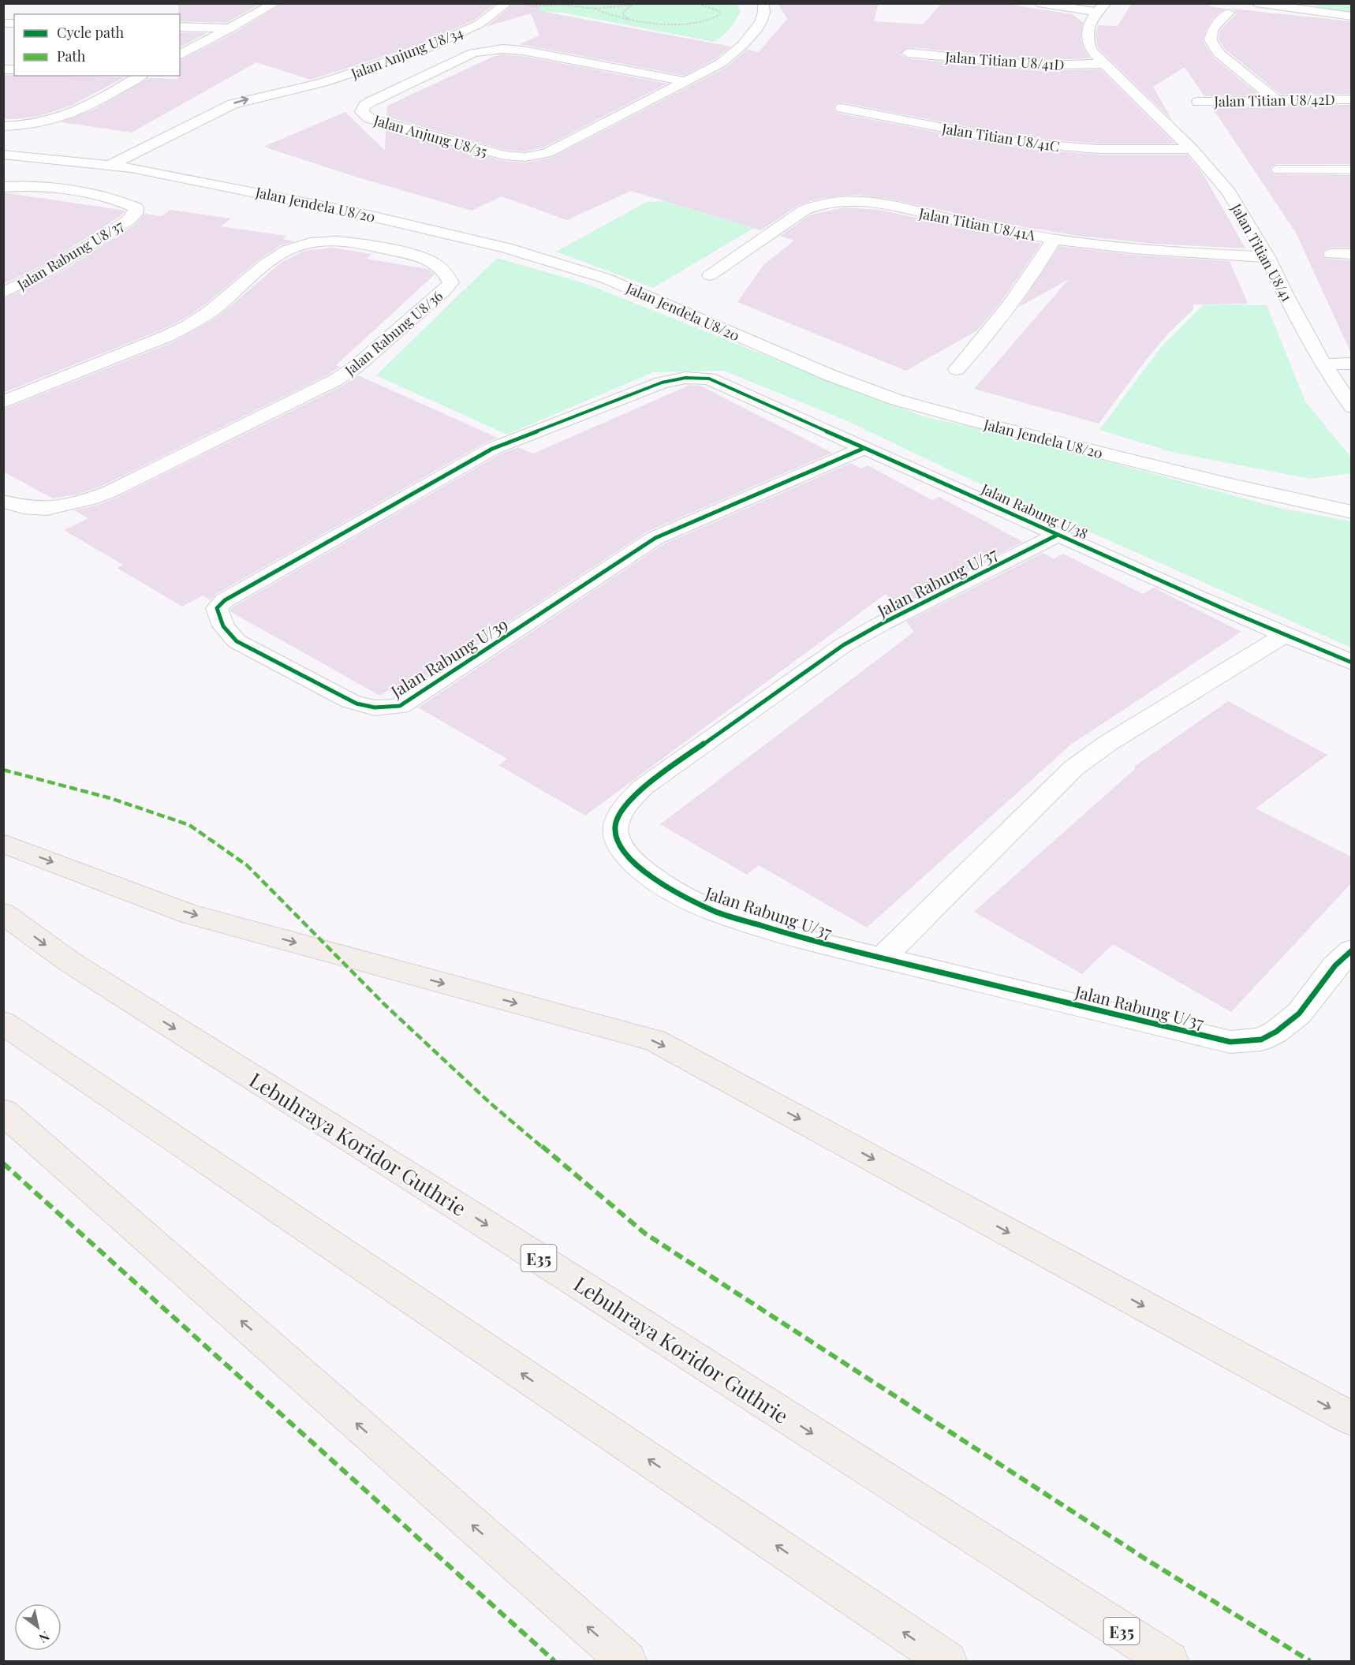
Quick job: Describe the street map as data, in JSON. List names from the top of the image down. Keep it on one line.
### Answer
{"streets":{"highway":["Lebuhraya Koridor Guthrie","E35"],"street":["Jalan Anjung U8/34","Jalan Titian U8/41D","Jalan Titian U8/42D","Jalan Anjung U8/35","Jalan Titian U8/41C","Jalan Jendela U8/20","Jalan Titian U8/41A","Jalan Titian U8/41","Jalan Rabung U8/37","Jalan Rabung U8/36","Jalan Rabung U/38","Jalan Rabung U/37","Jalan Rabung U/39"]},"crossings":[["Jalan Anjung U8/34","Jalan Jendela U8/20"],["Jalan Titian U8/41D","Jalan Titian U8/41"],["Jalan Titian U8/41C","Jalan Titian U8/41"],["Jalan Titian U8/41A","Jalan Titian U8/41"],["Jalan Rabung U/38","Jalan Rabung U/37"],["Jalan Rabung U/38","Jalan Rabung U/39"]],"legend":["Cycle path","Path"],"north":"bottom right"}
